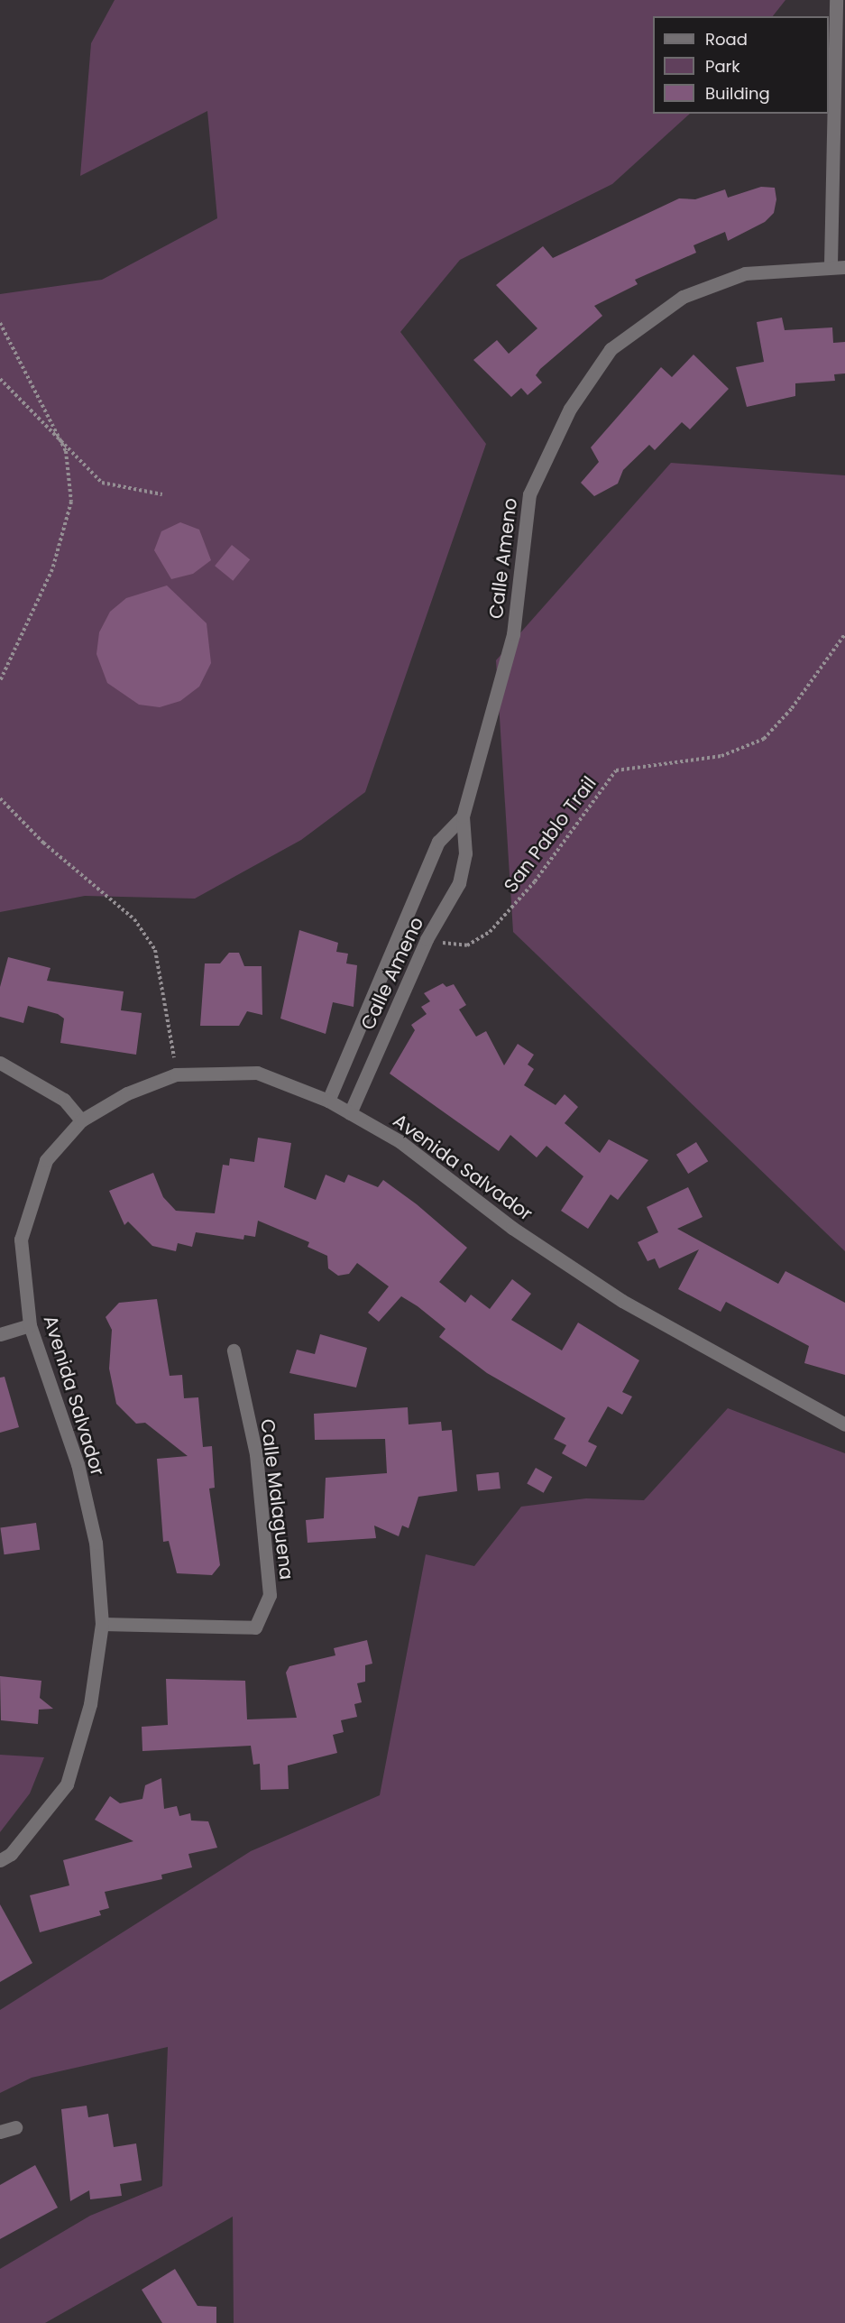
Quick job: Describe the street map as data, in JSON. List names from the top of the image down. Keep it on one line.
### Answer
{"streets":{"street":["Calle Ameno","Avenida Salvador","Calle Malaguena"],"path":["San Pablo Trail"]},"crossings":[["Calle Ameno","San Pablo Trail"],["Calle Ameno","Avenida Salvador"],["Avenida Salvador","Calle Malaguena"]],"legend":["Road","Park","Building"]}
